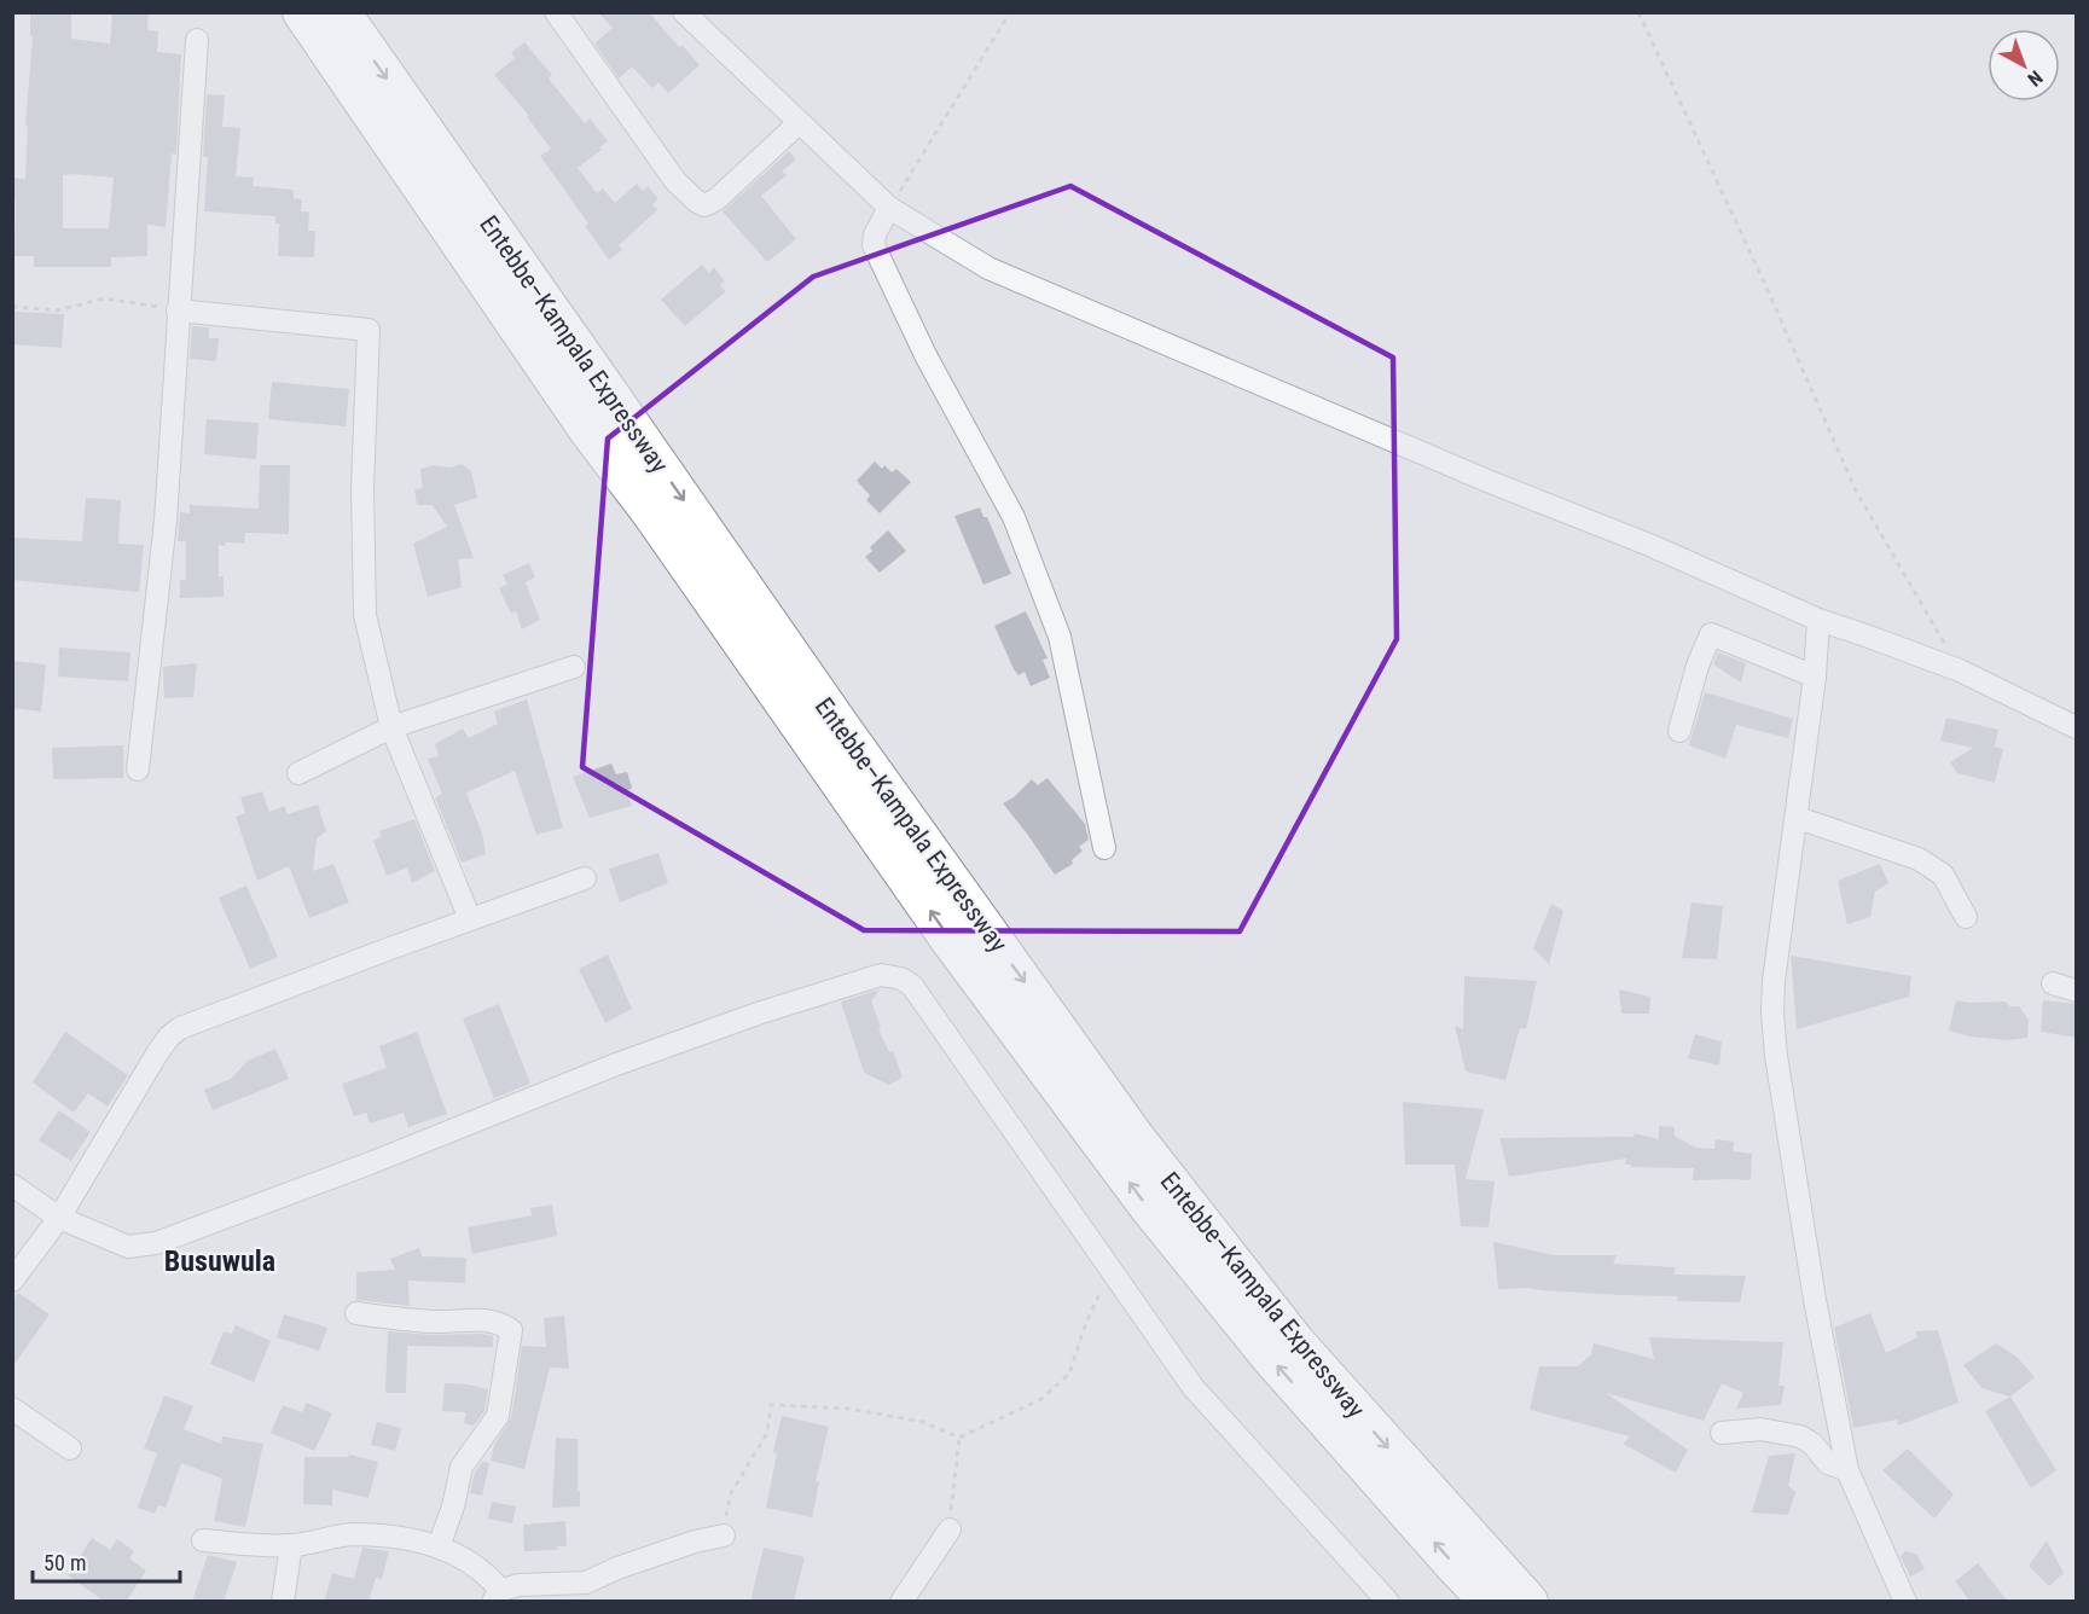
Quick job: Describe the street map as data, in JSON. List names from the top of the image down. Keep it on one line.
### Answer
{"streets":{"highway":["Entebbe–Kampala Expressway"]},"districts":["Busuwula"],"scale_bar":"50 m","north":"bottom right"}
